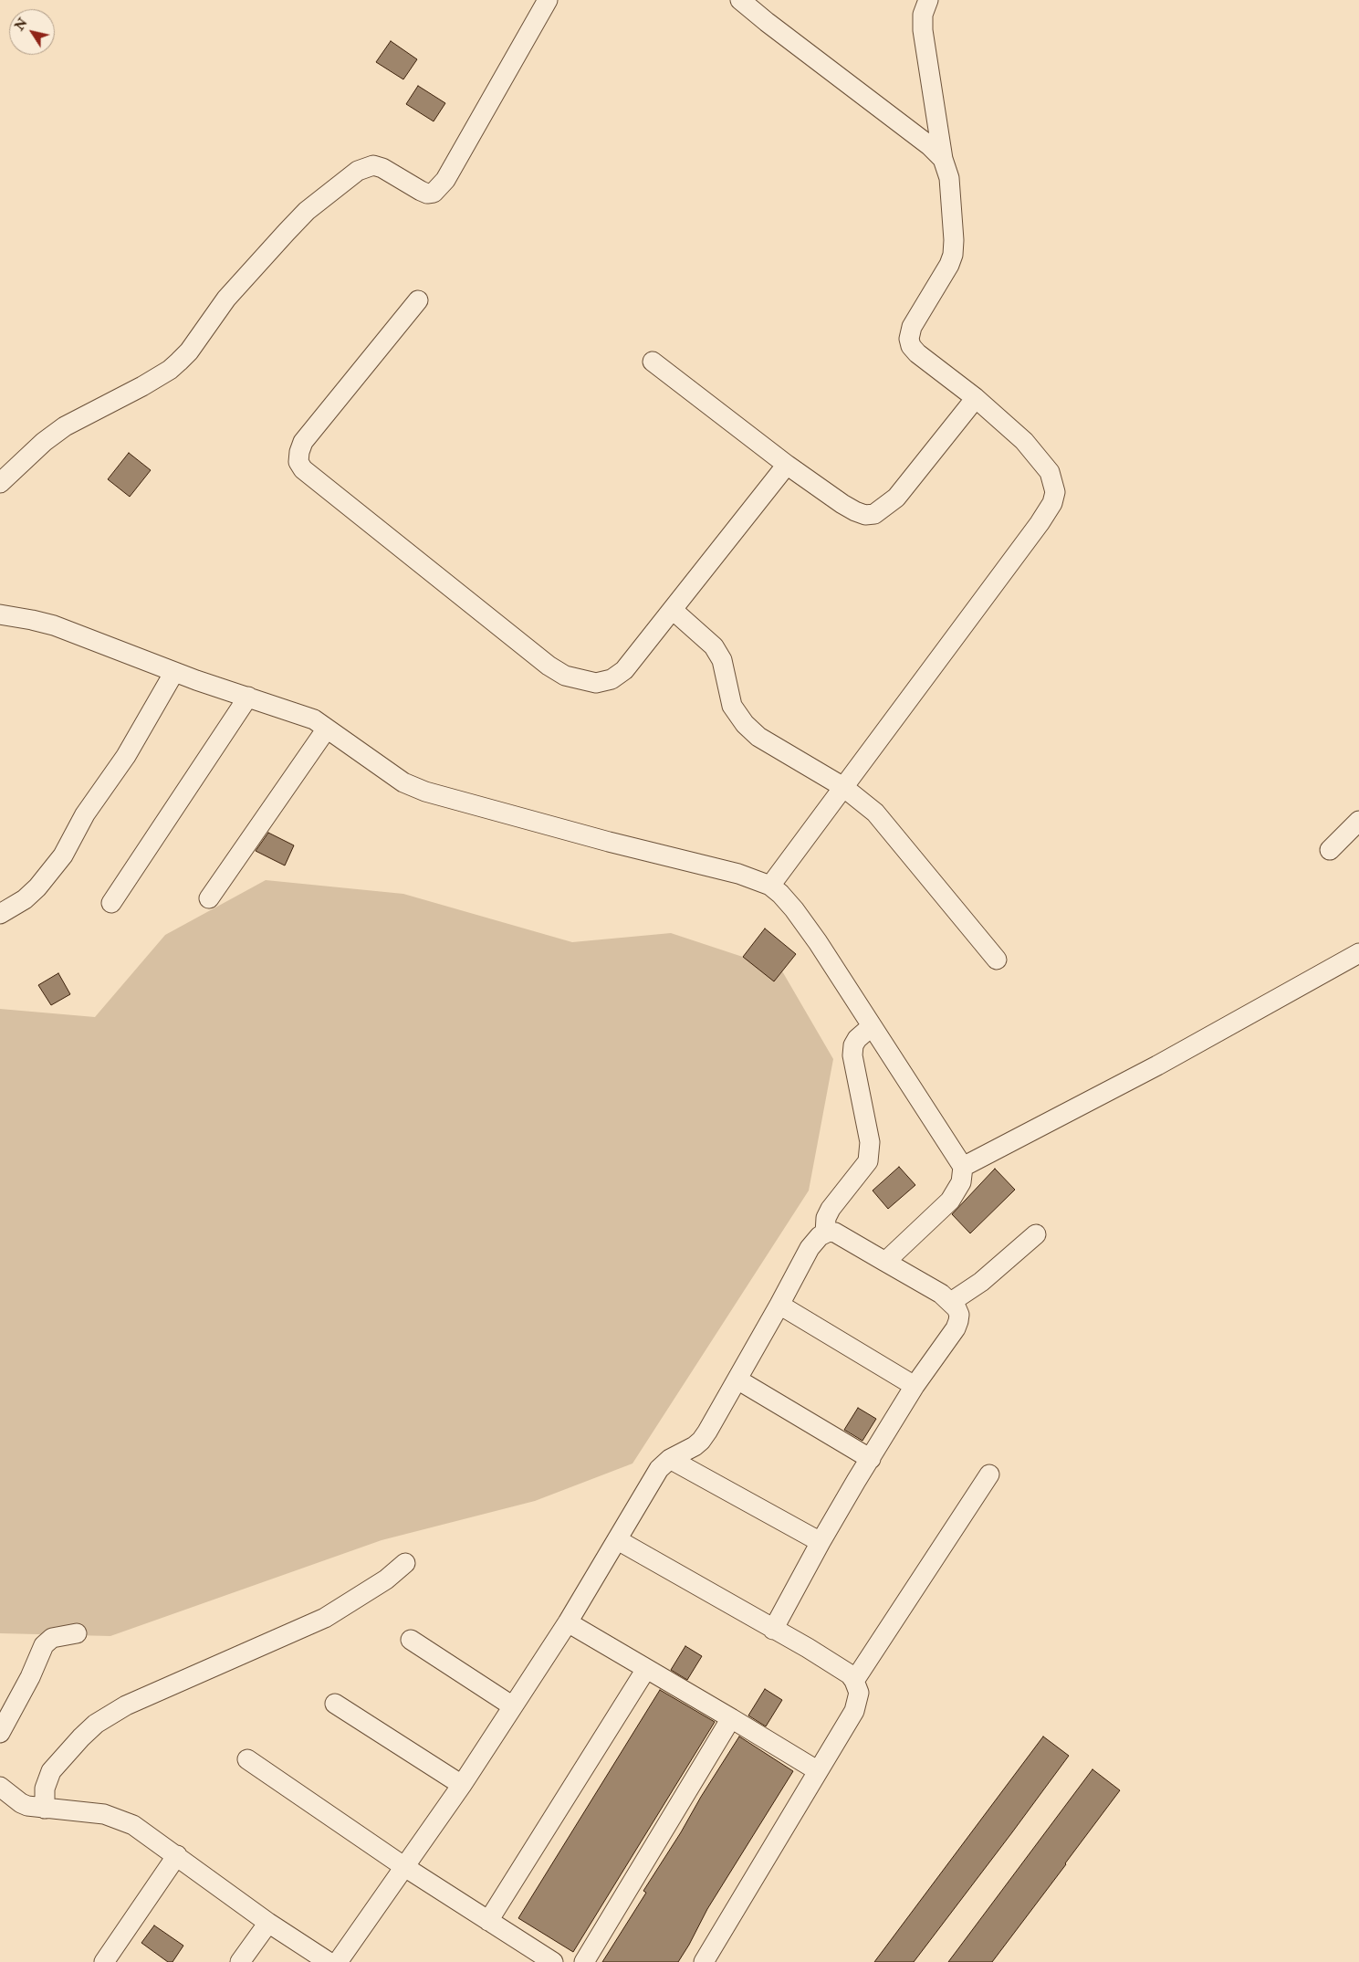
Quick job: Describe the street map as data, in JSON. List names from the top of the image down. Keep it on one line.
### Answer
{"north":"top left"}
